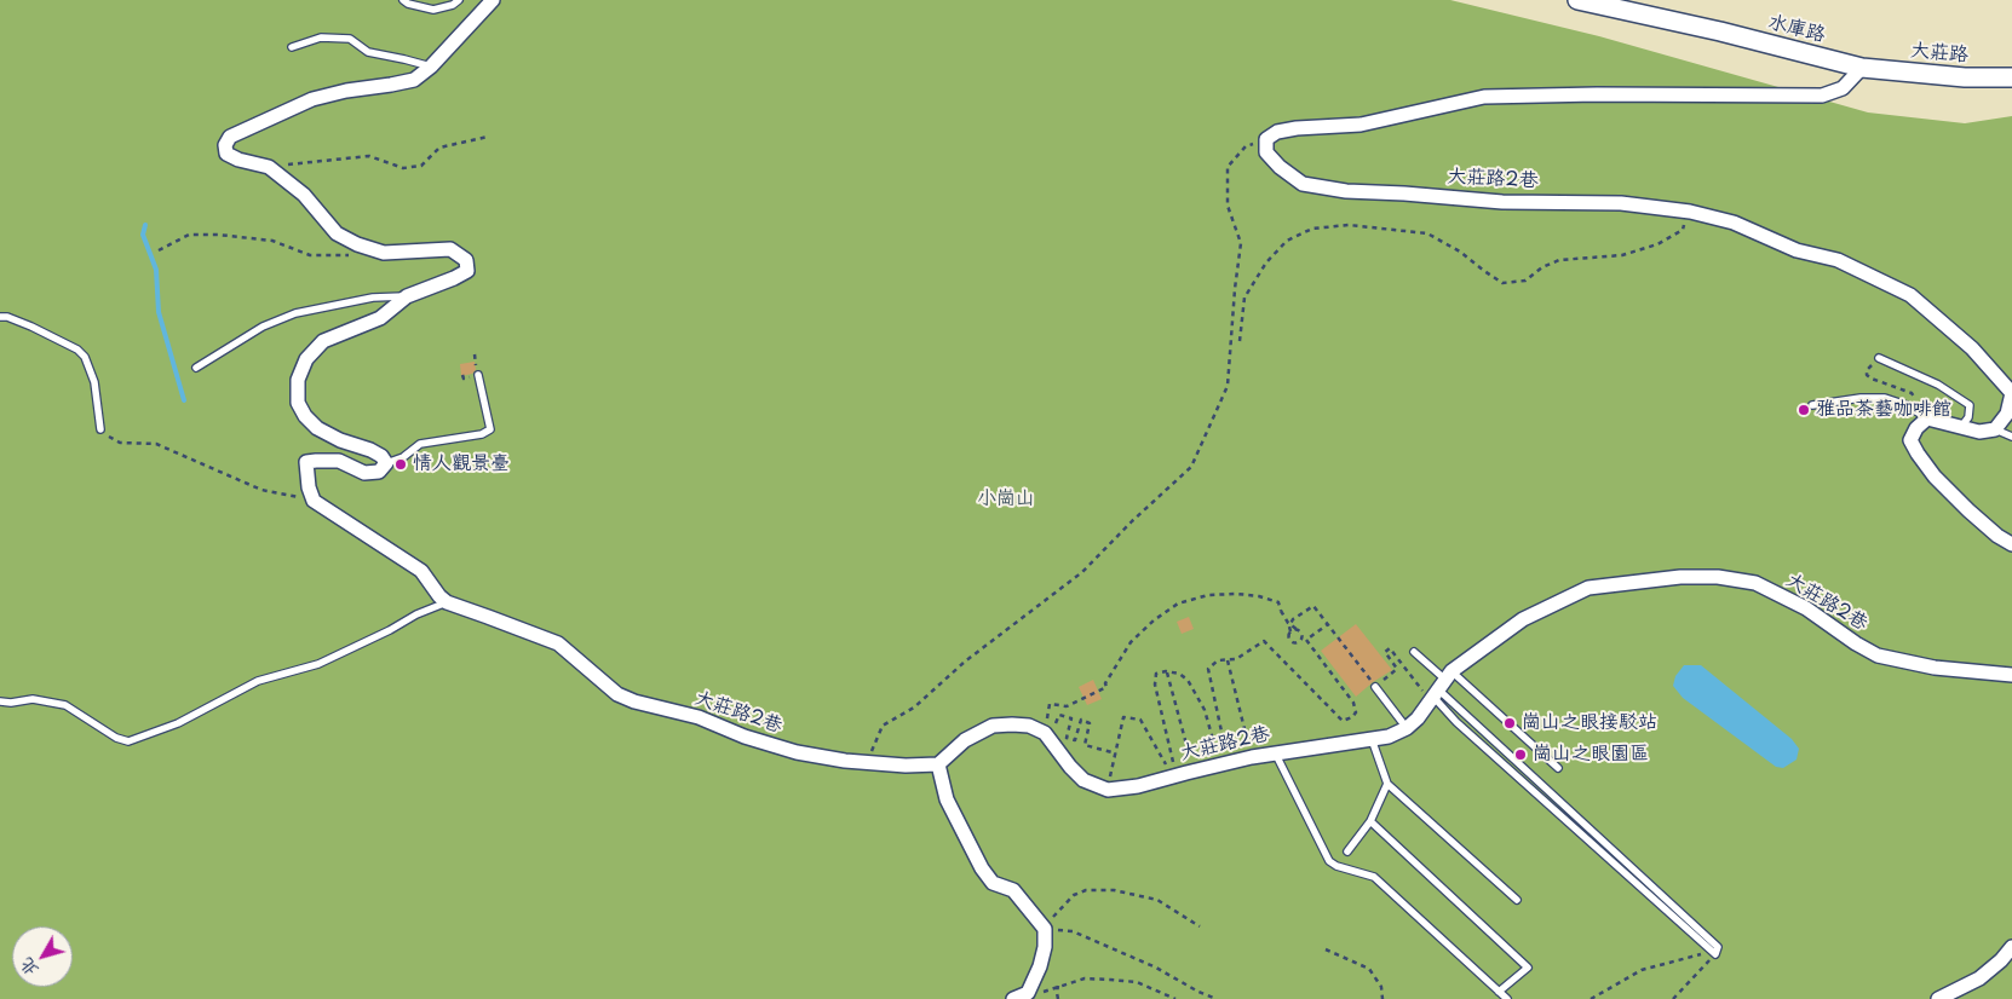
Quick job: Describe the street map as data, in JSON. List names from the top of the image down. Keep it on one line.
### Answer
{"streets":{"street":["水庫路","大莊路","大莊路2巷"]},"crossings":[["水庫路","大莊路"]],"parks":["小崗山"],"places":["雅品茶藝咖啡館","情人觀景臺","崗山之眼接駁站","崗山之眼園區"],"north":"bottom left"}
